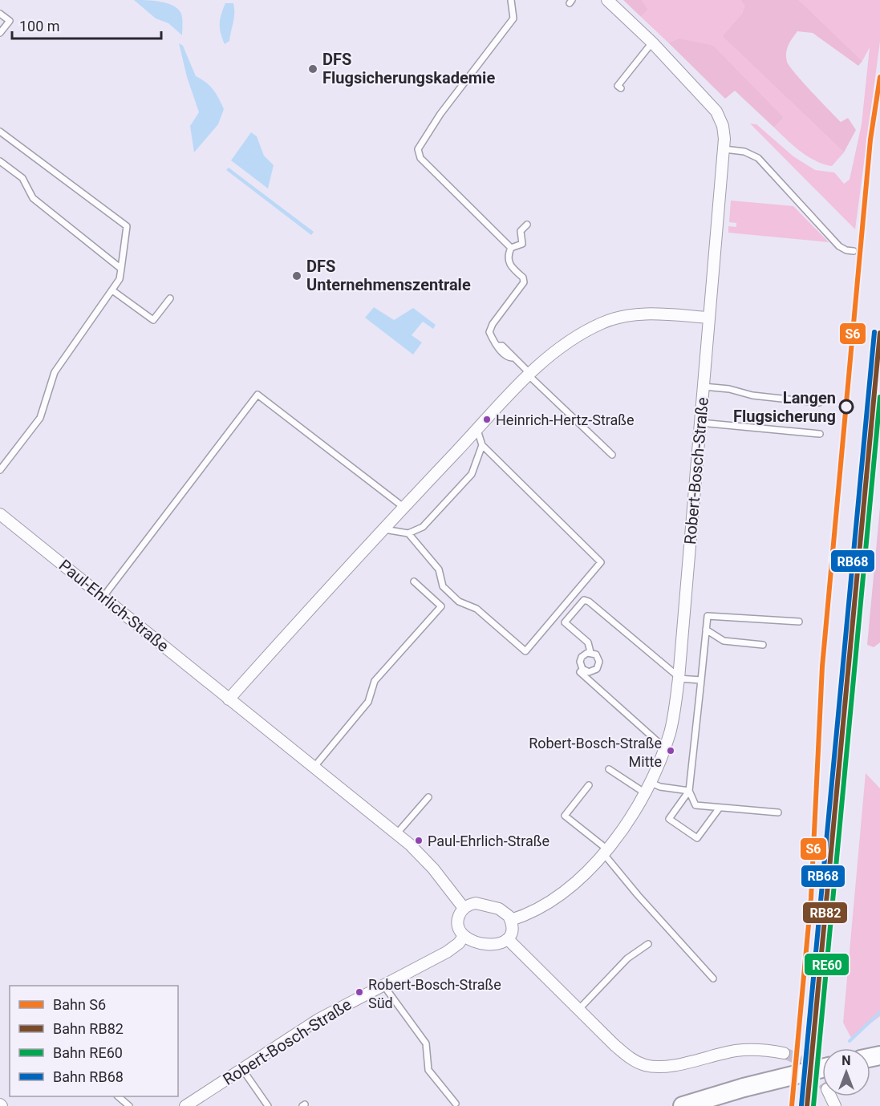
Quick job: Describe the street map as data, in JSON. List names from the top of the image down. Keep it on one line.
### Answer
{"streets":{"street":["Robert-Bosch-Straße","Paul-Ehrlich-Straße"]},"crossings":[["Robert-Bosch-Straße","Paul-Ehrlich-Straße"]],"places":["DFS Flugsicherungskademie","DFS Unternehmenszentrale","Langen Flugsicherung","Heinrich-Hertz-Straße","Robert-Bosch-Straße Mitte","Paul-Ehrlich-Straße","Robert-Bosch-Straße Süd"],"lines":["rail line S6","rail line RB68","rail line RB82","rail line RE60"],"legend":["Bahn S6","Bahn RB82","Bahn RE60","Bahn RB68"],"scale_bar":"100 m","north":"top"}
